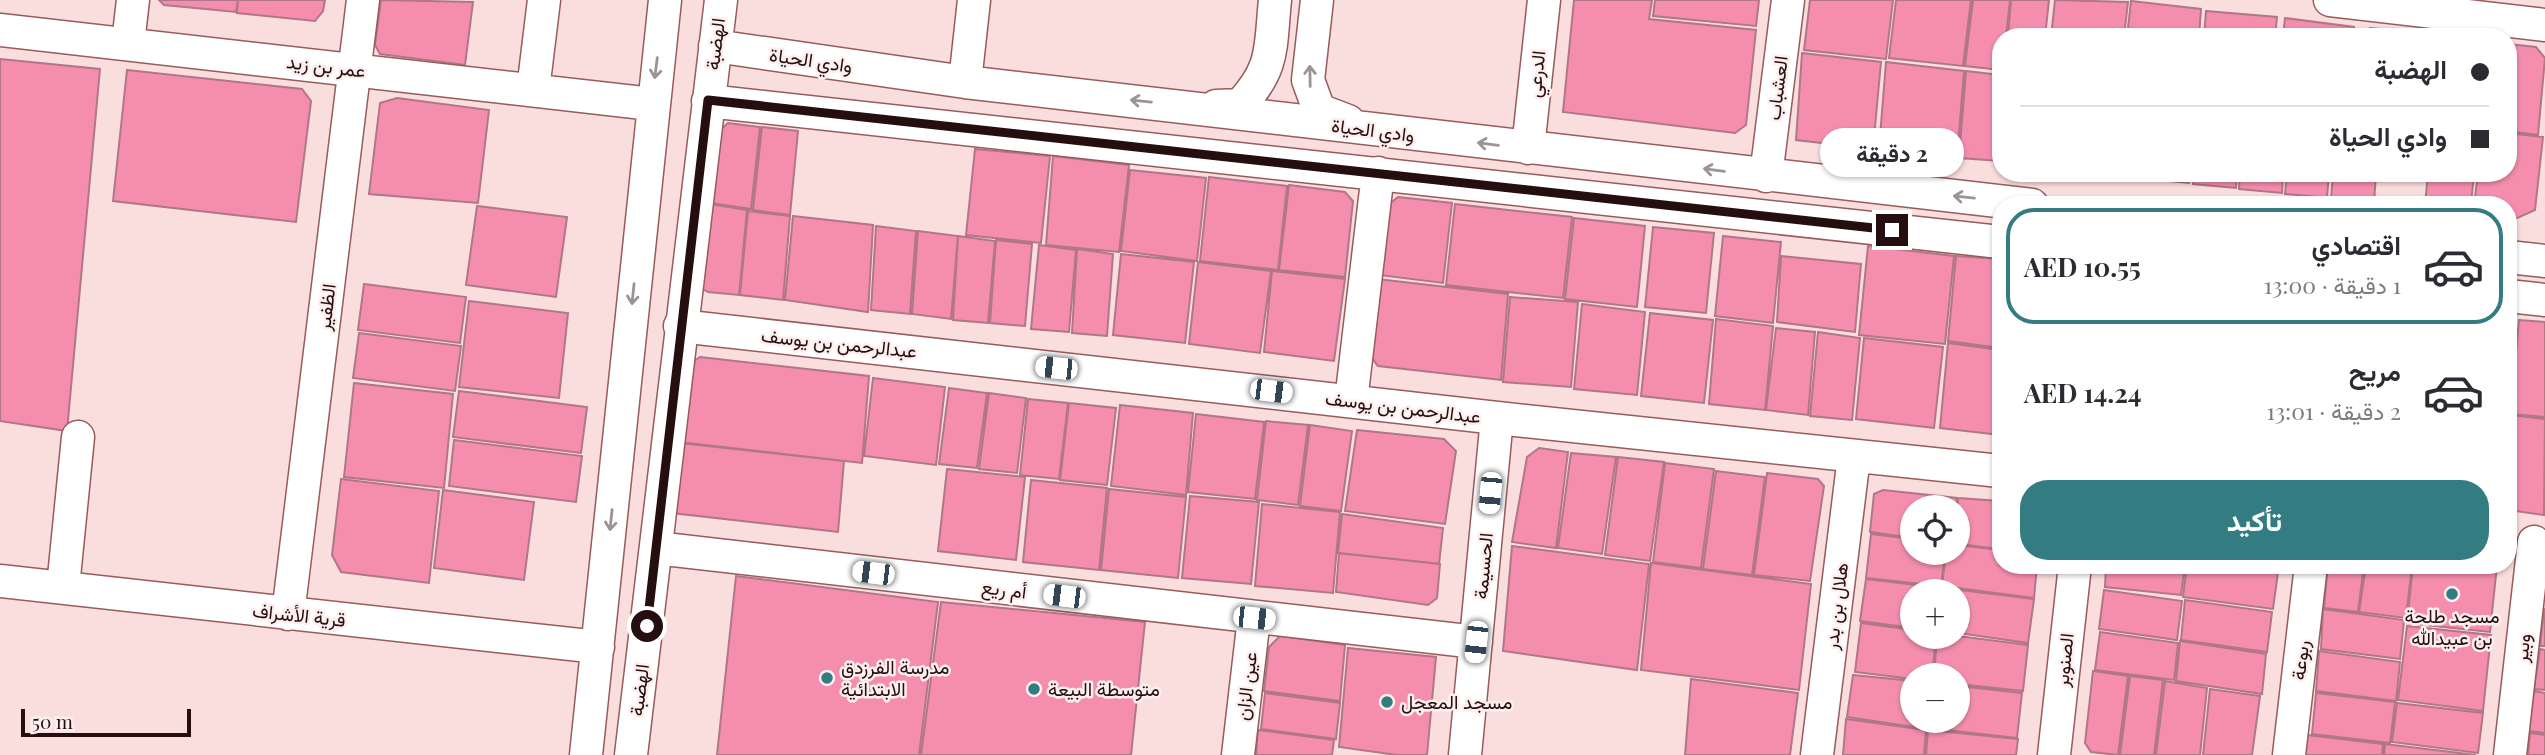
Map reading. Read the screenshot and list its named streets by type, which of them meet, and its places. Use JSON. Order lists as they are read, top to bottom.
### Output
{
  "streets": {
    "street": [
      "الهضبة",
      "وادي الحياة",
      "عمر بن زيد",
      "الدرعي",
      "العشباب",
      "الظفير",
      "عبدالرحمن بن يوسف",
      "الحسيمة",
      "أم ريع",
      "هلال بن بدر",
      "قرية الأشراف",
      "وبير",
      "الصنوبر",
      "ربوعة",
      "عين الزان"
    ]
  },
  "crossings": [
    ["الهضبة", "وادي الحياة"],
    ["الهضبة", "عبدالرحمن بن يوسف"],
    ["الهضبة", "أم ريع"],
    ["وادي الحياة", "الدرعي"],
    ["وادي الحياة", "العشباب"],
    ["عمر بن زيد", "الظفير"],
    ["الظفير", "قرية الأشراف"],
    ["عبدالرحمن بن يوسف", "الحسيمة"],
    ["عبدالرحمن بن يوسف", "هلال بن بدر"],
    ["الحسيمة", "أم ريع"],
    ["أم ريع", "عين الزان"]
  ],
  "places": [
    "مسجد طلحة بن عبيدالله",
    "مدرسة الفرزدق الابتدائية",
    "متوسطة البيعة",
    "مسجد المعجل"
  ],
  "scale_bar": "50 m",
  "page": {
    "banner": ["الهضبة", "وادي الحياة"],
    "bubble": "2 دقيقة",
    "list": [
      {
        "name": "اقتصادي",
        "note": "1 دقيقة · 13:00",
        "value": "AED 10.55"
      },
      {
        "name": "مريح",
        "note": "2 دقيقة · 13:01",
        "value": "AED 14.24"
      }
    ],
    "buttons": "تأكيد",
    "map_buttons": ["+", "−"],
    "scale": "50 m"
  }
}
